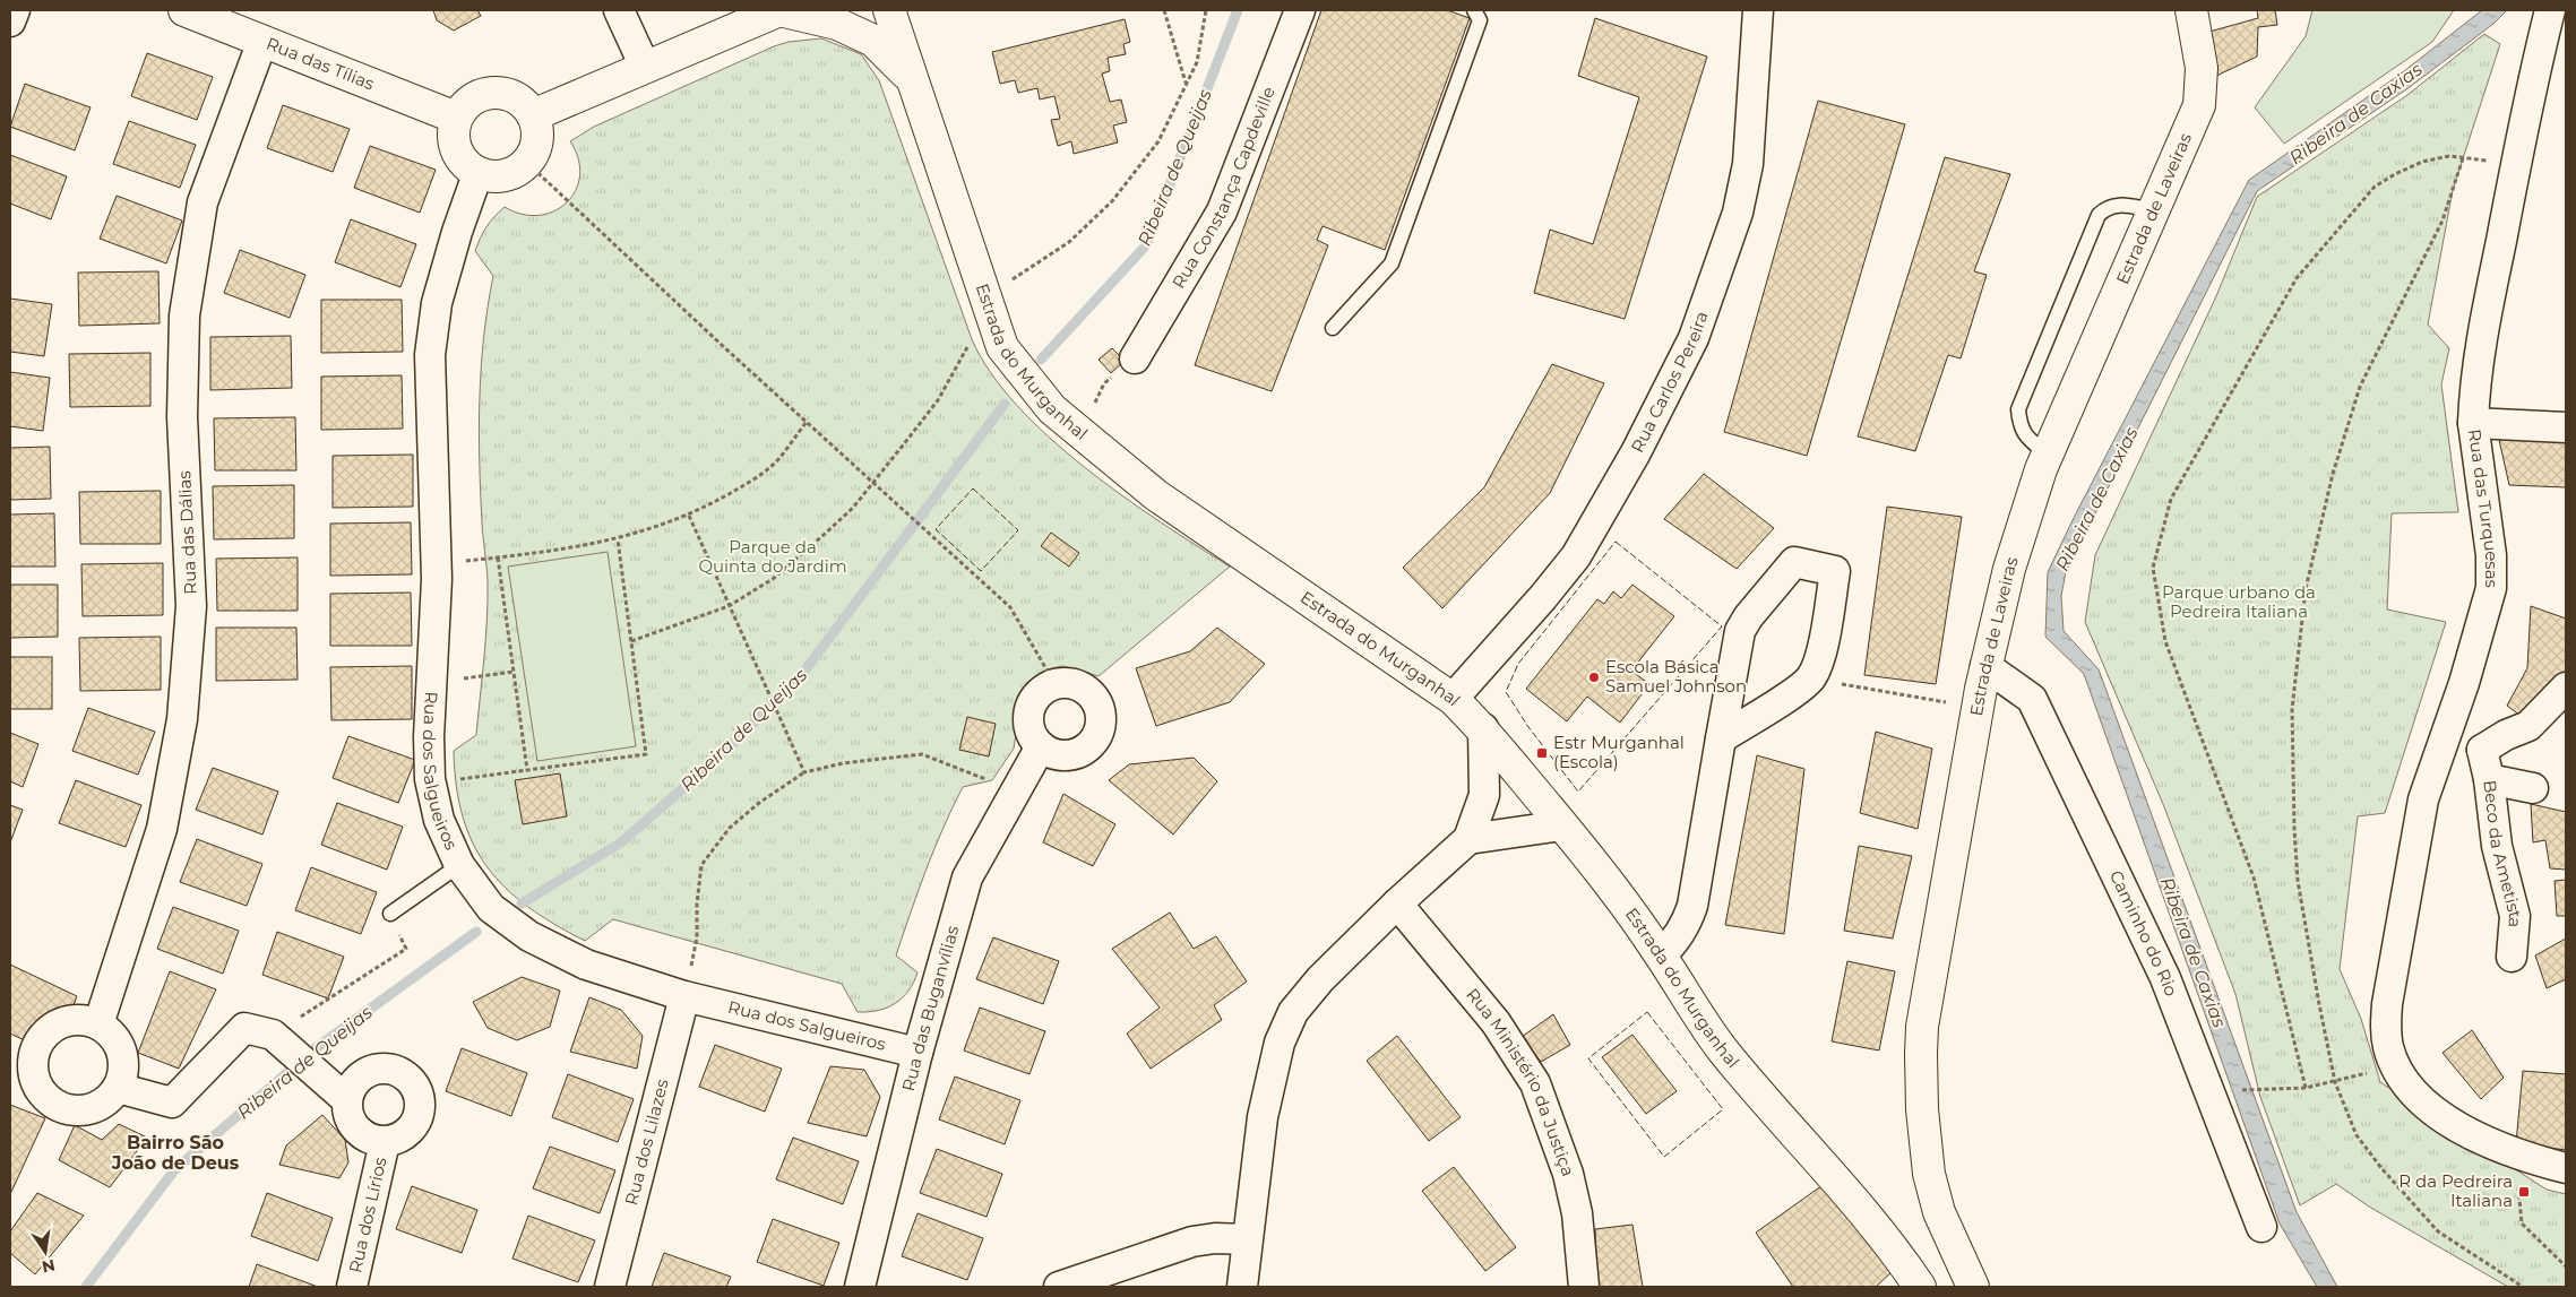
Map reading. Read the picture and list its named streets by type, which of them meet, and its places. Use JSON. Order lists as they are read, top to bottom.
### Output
{
  "streets": {
    "street": [
      "Rua das Tílias",
      "Rua Constança Capdeville",
      "Estrada de Laveiras",
      "Estrada do Murganhal",
      "Rua Carlos Pereira",
      "Rua das Turquesas",
      "Rua das Dálias",
      "Rua dos Salgueiros",
      "Beco da Ametista",
      "Caminho do Rio",
      "Rua das Buganvílias",
      "Rua Ministério da Justiça",
      "Rua dos Lilazes",
      "Rua dos Lírios"
    ]
  },
  "crossings": [
    ["Rua das Tílias", "Rua das Dálias"],
    ["Rua das Tílias", "Rua dos Salgueiros"],
    ["Estrada de Laveiras", "Caminho do Rio"],
    ["Estrada do Murganhal", "Rua Carlos Pereira"],
    ["Rua dos Salgueiros", "Rua das Buganvílias"],
    ["Rua dos Salgueiros", "Rua dos Lilazes"]
  ],
  "districts": ["Bairro São João de Deus"],
  "water": ["Ribeira de Caxias", "Ribeira de Queijas"],
  "parks": ["Parque da Quinta do Jardim", "Parque urbano da Pedreira Italiana"],
  "places": {
    "other": ["Escola Básica Samuel Johnson"],
    "transit": ["Estr Murganhal (Escola)", "R da Pedreira Italiana"]
  },
  "north": "bottom"
}
